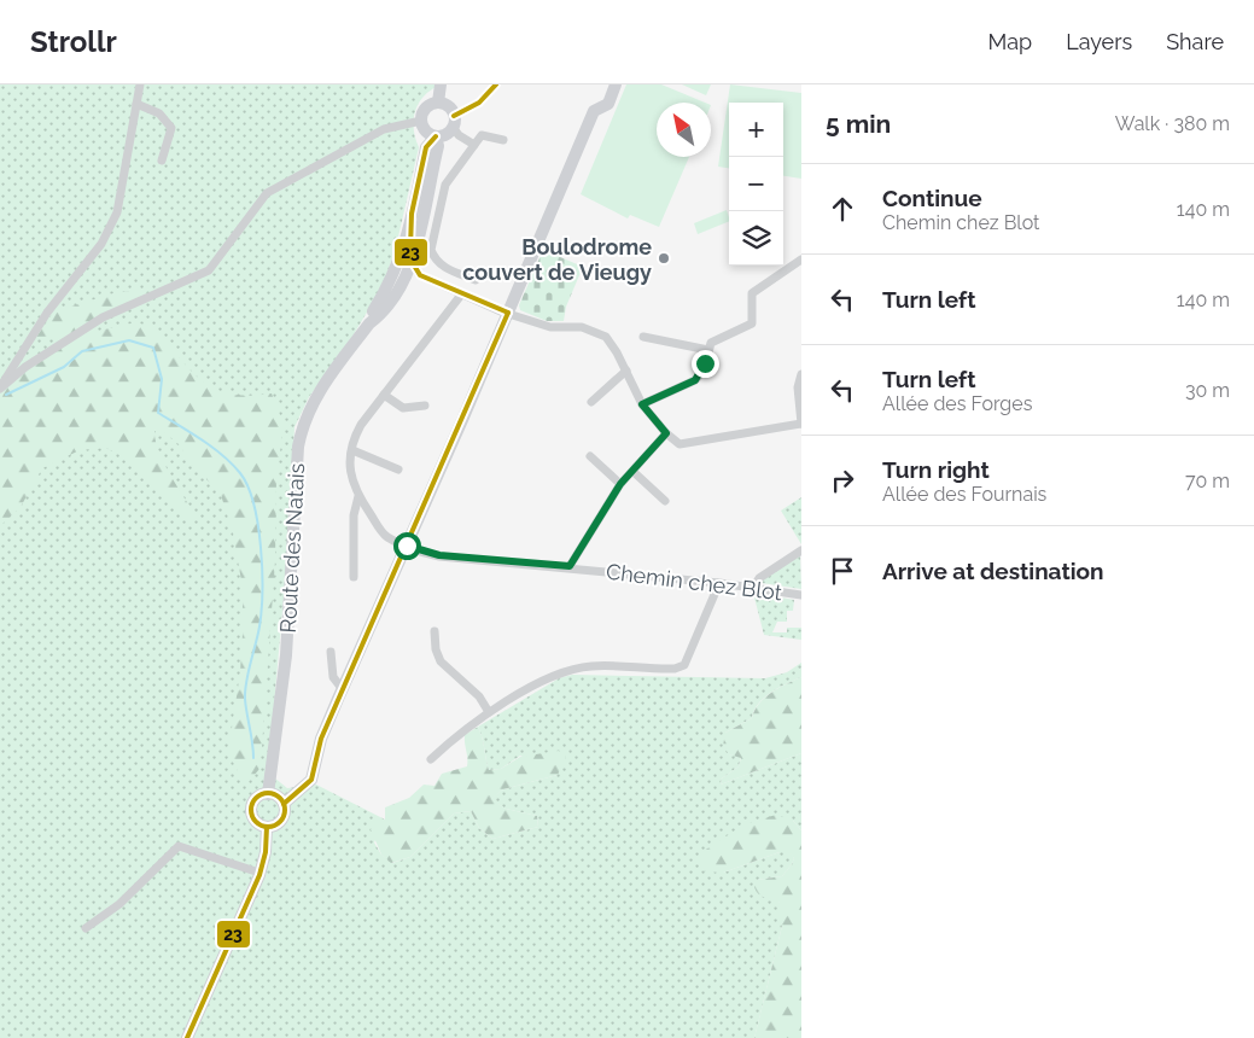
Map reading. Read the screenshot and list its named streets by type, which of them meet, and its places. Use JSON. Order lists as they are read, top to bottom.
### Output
{
  "streets": {
    "street": ["Route des Natais", "Chemin chez Blot"]
  },
  "places": ["Boulodrome couvert de Vieugy"],
  "lines": ["transit line 23"],
  "north": "top left",
  "page": {
    "header": "Strollr",
    "nav": ["Map", "Layers", "Share"],
    "heading": ["5 min", "Walk · 380 m"],
    "map_buttons": ["+", "−"],
    "list": [
      ["Continue", "Chemin chez Blot", "140 m"],
      ["Turn left", "140 m"],
      ["Turn left", "Allée des Forges", "30 m"],
      ["Turn right", "Allée des Fournais", "70 m"],
      "Arrive at destination"
    ]
  }
}
